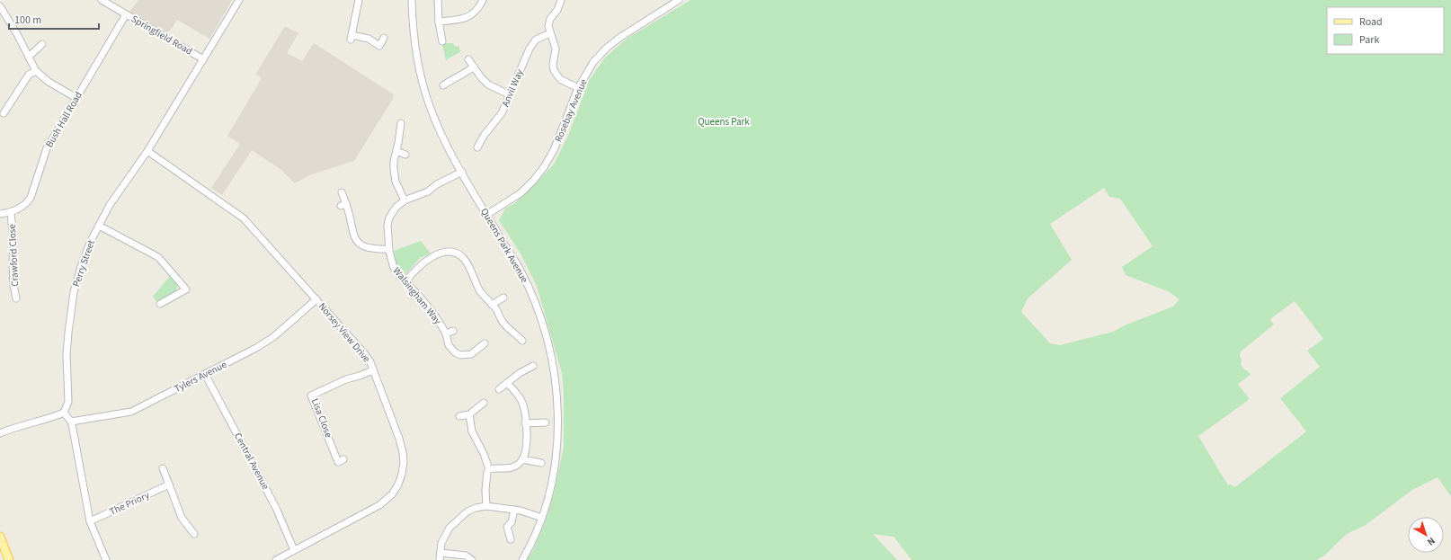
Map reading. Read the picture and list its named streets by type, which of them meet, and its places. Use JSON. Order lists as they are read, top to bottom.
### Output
{
  "streets": {
    "street": [
      "Springfield Road",
      "Anvil Way",
      "Rosebay Avenue",
      "Bush Hall Road",
      "Queens Park Avenue",
      "Crawford Close",
      "Perry Street",
      "Walsingham Way",
      "Norsey View Drive",
      "Tylers Avenue",
      "Lisa Close",
      "Central Avenue",
      "The Priory"
    ]
  },
  "crossings": [
    ["Springfield Road", "Bush Hall Road"],
    ["Springfield Road", "Perry Street"],
    ["Rosebay Avenue", "Queens Park Avenue"],
    ["Bush Hall Road", "Crawford Close"],
    ["Queens Park Avenue", "Walsingham Way"],
    ["Perry Street", "Norsey View Drive"],
    ["Norsey View Drive", "Tylers Avenue"],
    ["Norsey View Drive", "Lisa Close"],
    ["Norsey View Drive", "Central Avenue"],
    ["Tylers Avenue", "Central Avenue"]
  ],
  "parks": ["Queens Park"],
  "legend": ["Road", "Park"],
  "scale_bar": "100 m",
  "north": "bottom right"
}
